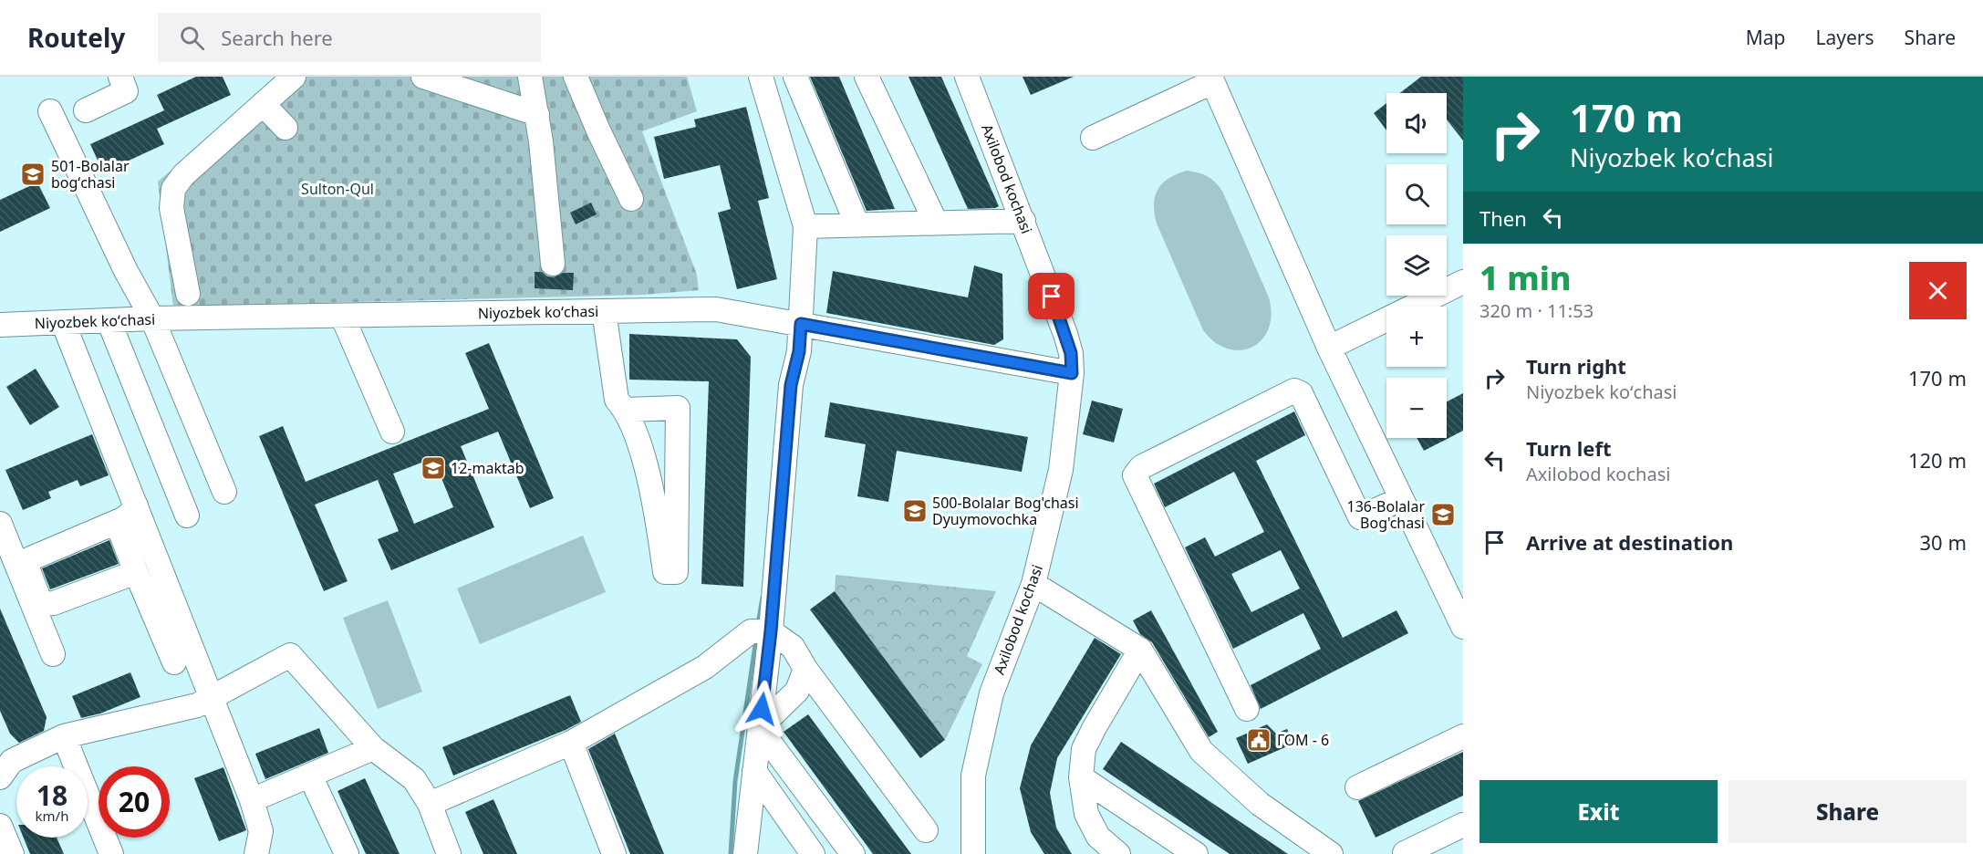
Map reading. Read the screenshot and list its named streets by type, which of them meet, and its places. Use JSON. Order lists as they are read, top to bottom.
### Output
{
  "streets": {
    "street": ["Axilobod kochasi", "Niyozbek koʻchasi"]
  },
  "crossings": [
    ["Axilobod kochasi", "Niyozbek koʻchasi"]
  ],
  "parks": ["Sulton-Qul"],
  "places": {
    "school or university": [
      "501-Bolalar bogʻchasi",
      "12-maktab",
      "500-Bolalar Bog'chasi Dyuymovochka",
      "136-Bolalar Bog'chasi"
    ],
    "public building": ["ГОМ - 6"]
  },
  "page": {
    "header": "Routely",
    "search": "Search here",
    "nav": ["Map", "Layers", "Share"],
    "turn": ["170 m", "Niyozbek koʻchasi"],
    "map_buttons": ["+", "−"],
    "then": "Then",
    "heading": ["1 min", "320 m · 11:53"],
    "list": [
      {
        "name": "Turn right",
        "note": "Niyozbek koʻchasi",
        "value": "170 m"
      },
      {
        "name": "Turn left",
        "note": "Axilobod kochasi",
        "value": "120 m"
      },
      {
        "name": "Arrive at destination",
        "value": "30 m"
      }
    ],
    "speed": "18 km/h",
    "limit": "20",
    "buttons": ["Exit", "Share"]
  }
}
